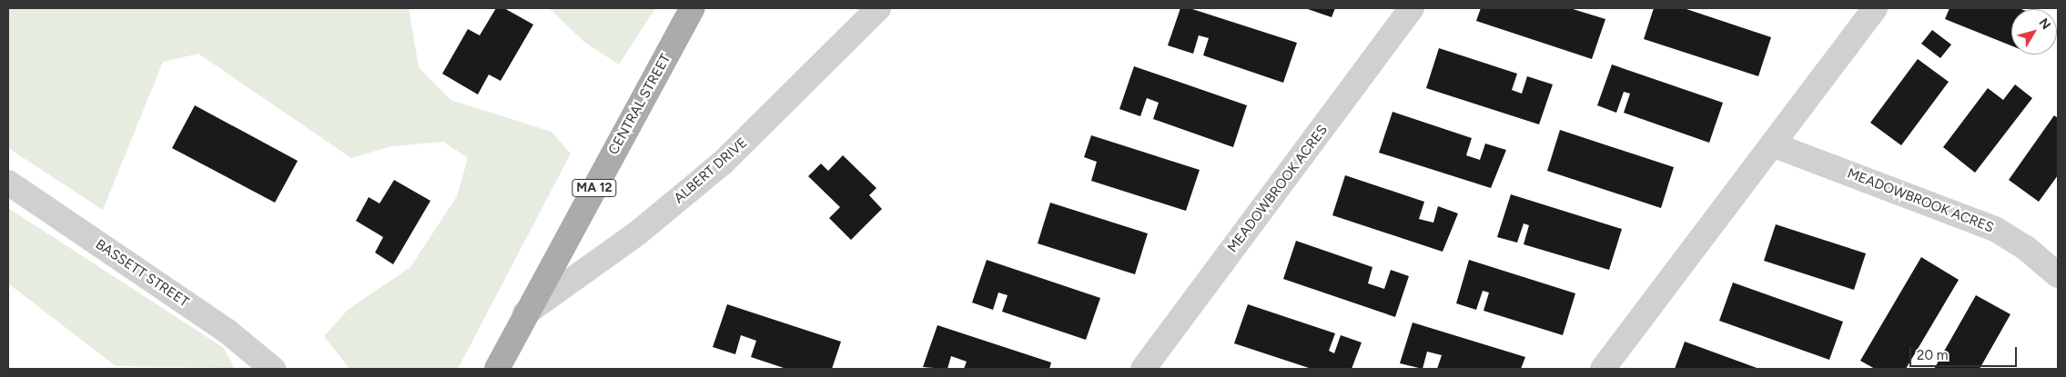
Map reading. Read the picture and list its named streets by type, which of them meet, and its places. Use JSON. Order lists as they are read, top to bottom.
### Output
{
  "streets": {
    "main road": ["CENTRAL STREET", "MA 12"],
    "street": ["ALBERT DRIVE", "MEADOWBROOK ACRES", "BASSETT STREET"]
  },
  "crossings": [
    ["CENTRAL STREET", "ALBERT DRIVE"]
  ],
  "scale_bar": "20 m",
  "north": "top right"
}
